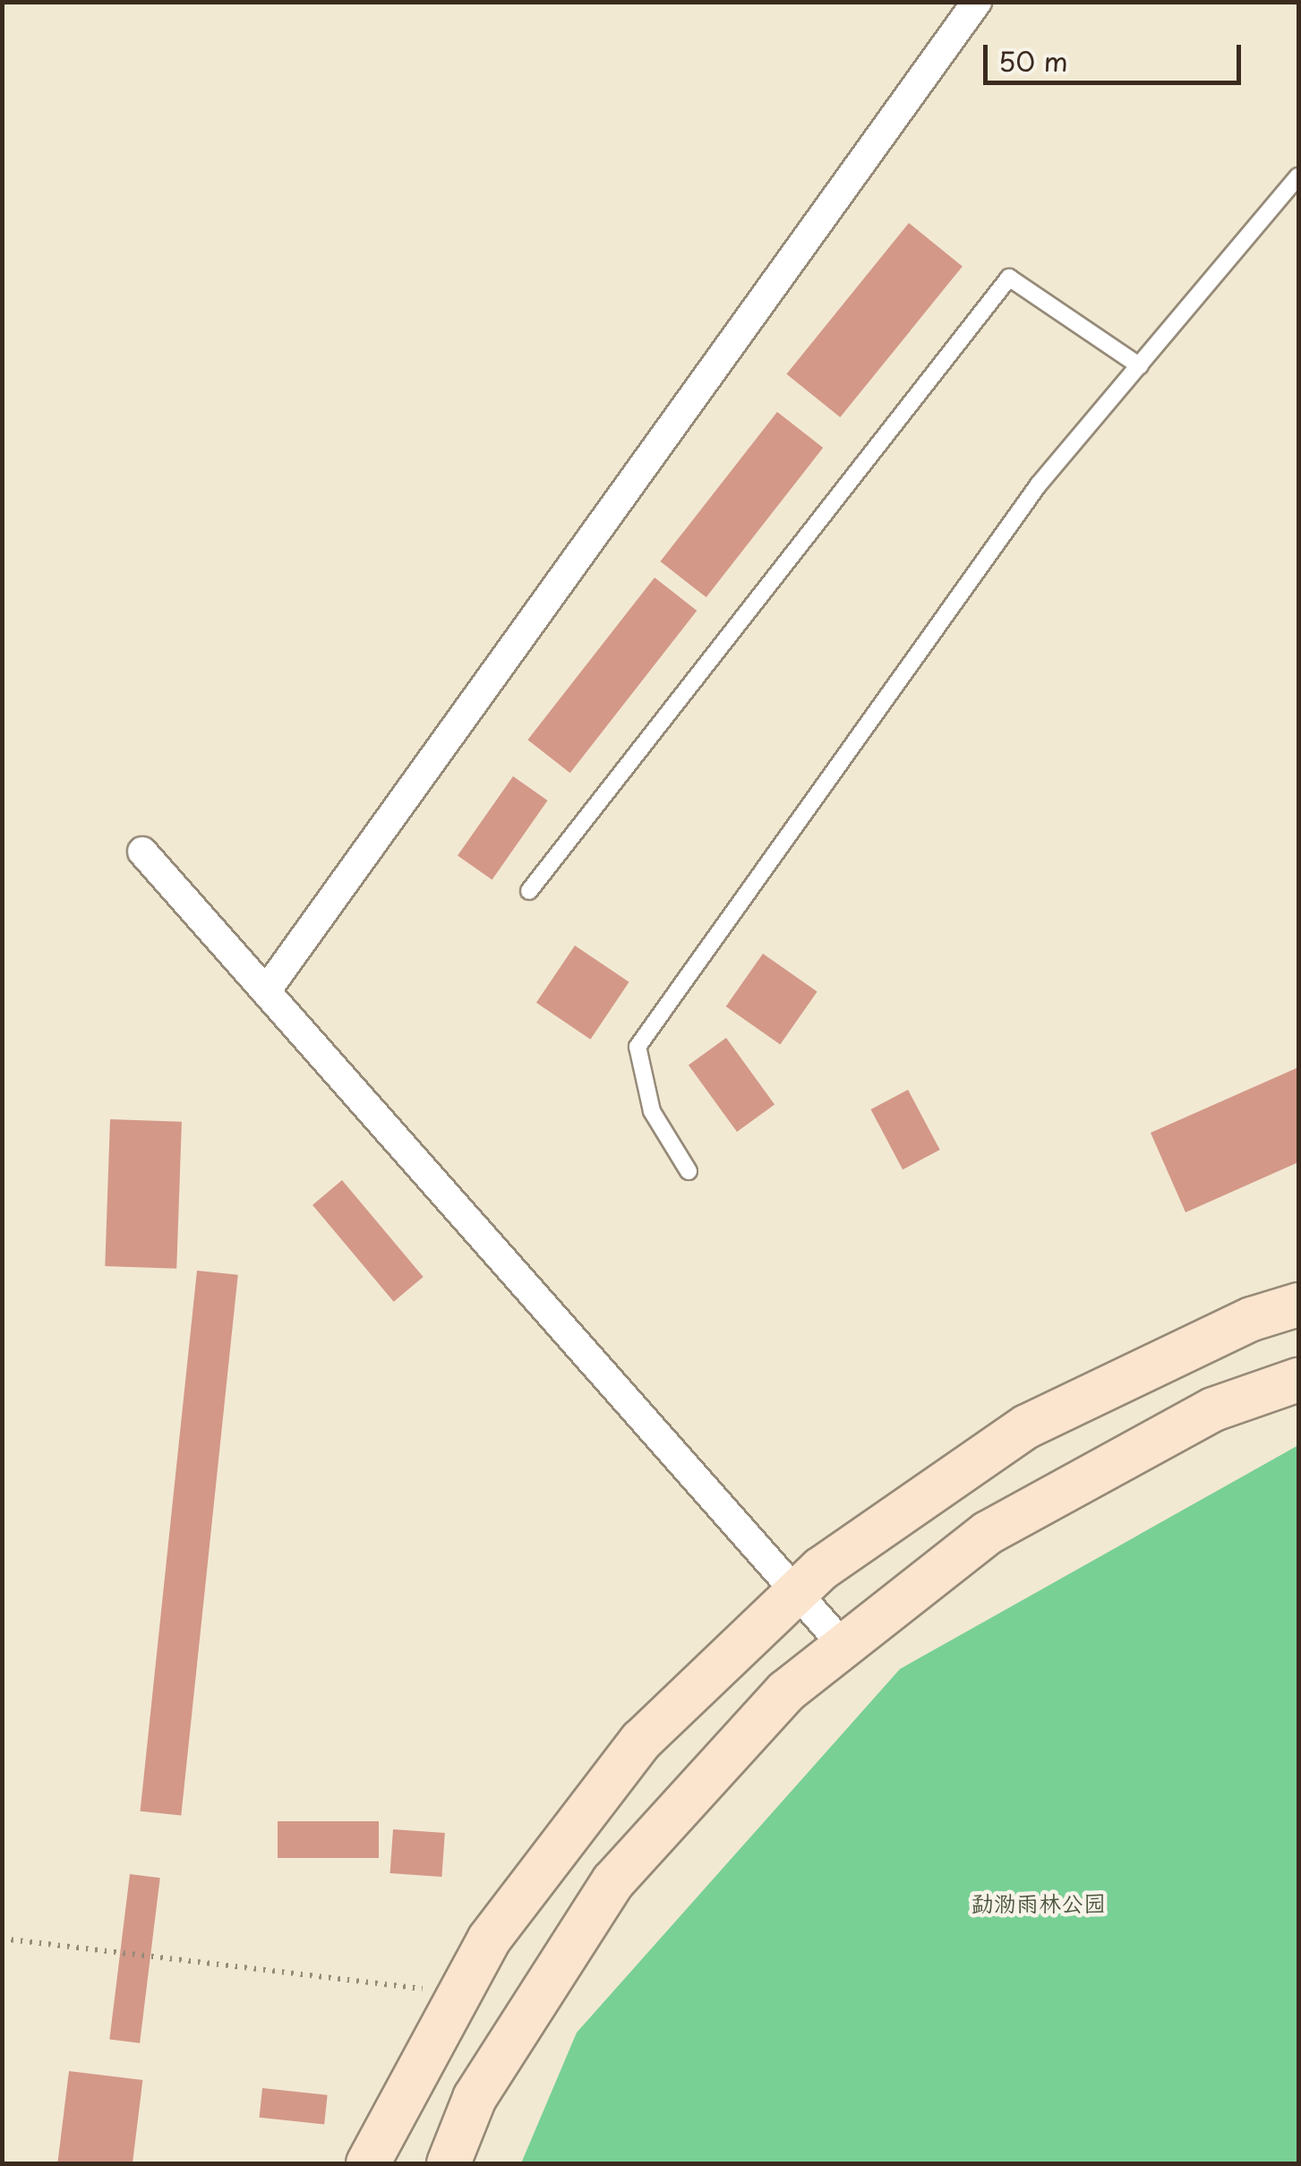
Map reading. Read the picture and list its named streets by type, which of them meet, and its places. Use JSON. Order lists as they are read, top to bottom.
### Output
{
  "parks": ["勐泐雨林公园"],
  "scale_bar": "50 m"
}
